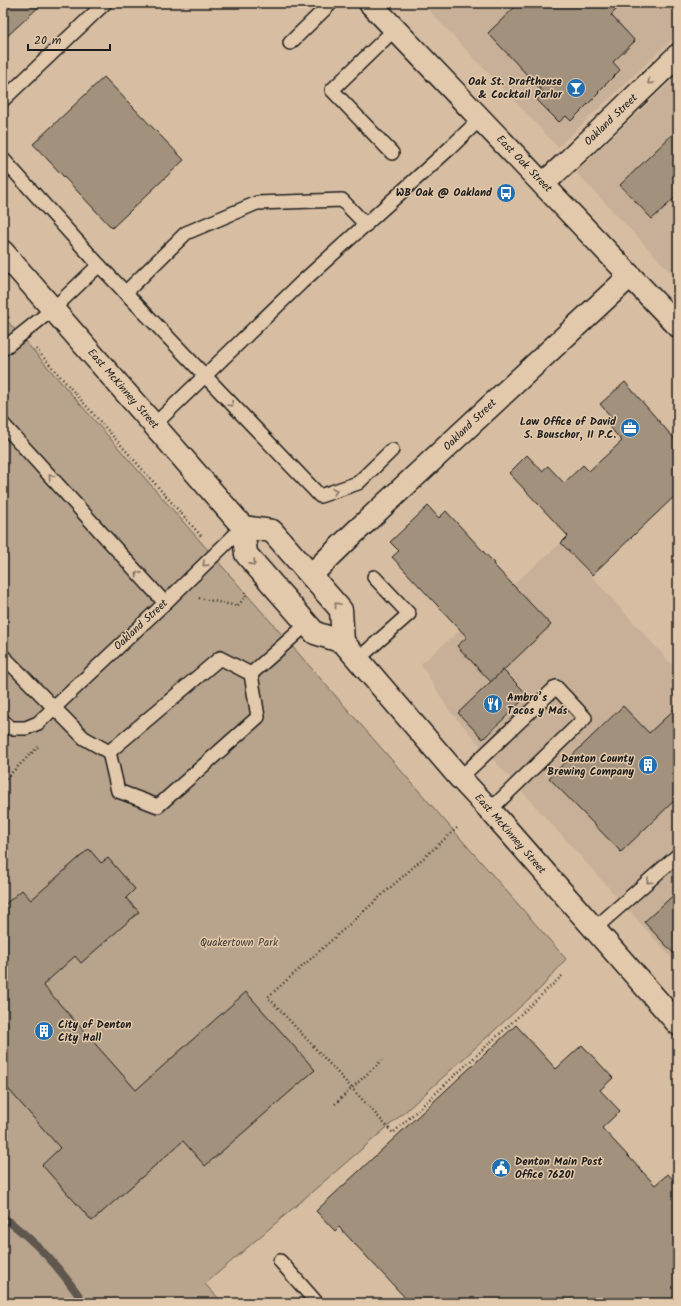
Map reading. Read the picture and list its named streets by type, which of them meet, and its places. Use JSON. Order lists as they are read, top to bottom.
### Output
{
  "streets": {
    "main road": ["Oakland Street", "East Oak Street", "East McKinney Street"]
  },
  "crossings": [
    ["Oakland Street", "East Oak Street"],
    ["Oakland Street", "East McKinney Street"]
  ],
  "parks": ["Quakertown Park"],
  "places": {
    "bar": ["Oak St. Drafthouse & Cocktail Parlor"],
    "bus stop": ["WB Oak @ Oakland"],
    "office": ["Law Office of David S. Bouschor, II P.C."],
    "restaurant": ["Ambro’s Tacos y Más"],
    "building": ["Denton County Brewing Company", "City of Denton City Hall"],
    "public building": ["Denton Main Post Office 76201"]
  },
  "scale_bar": "20 m"
}
